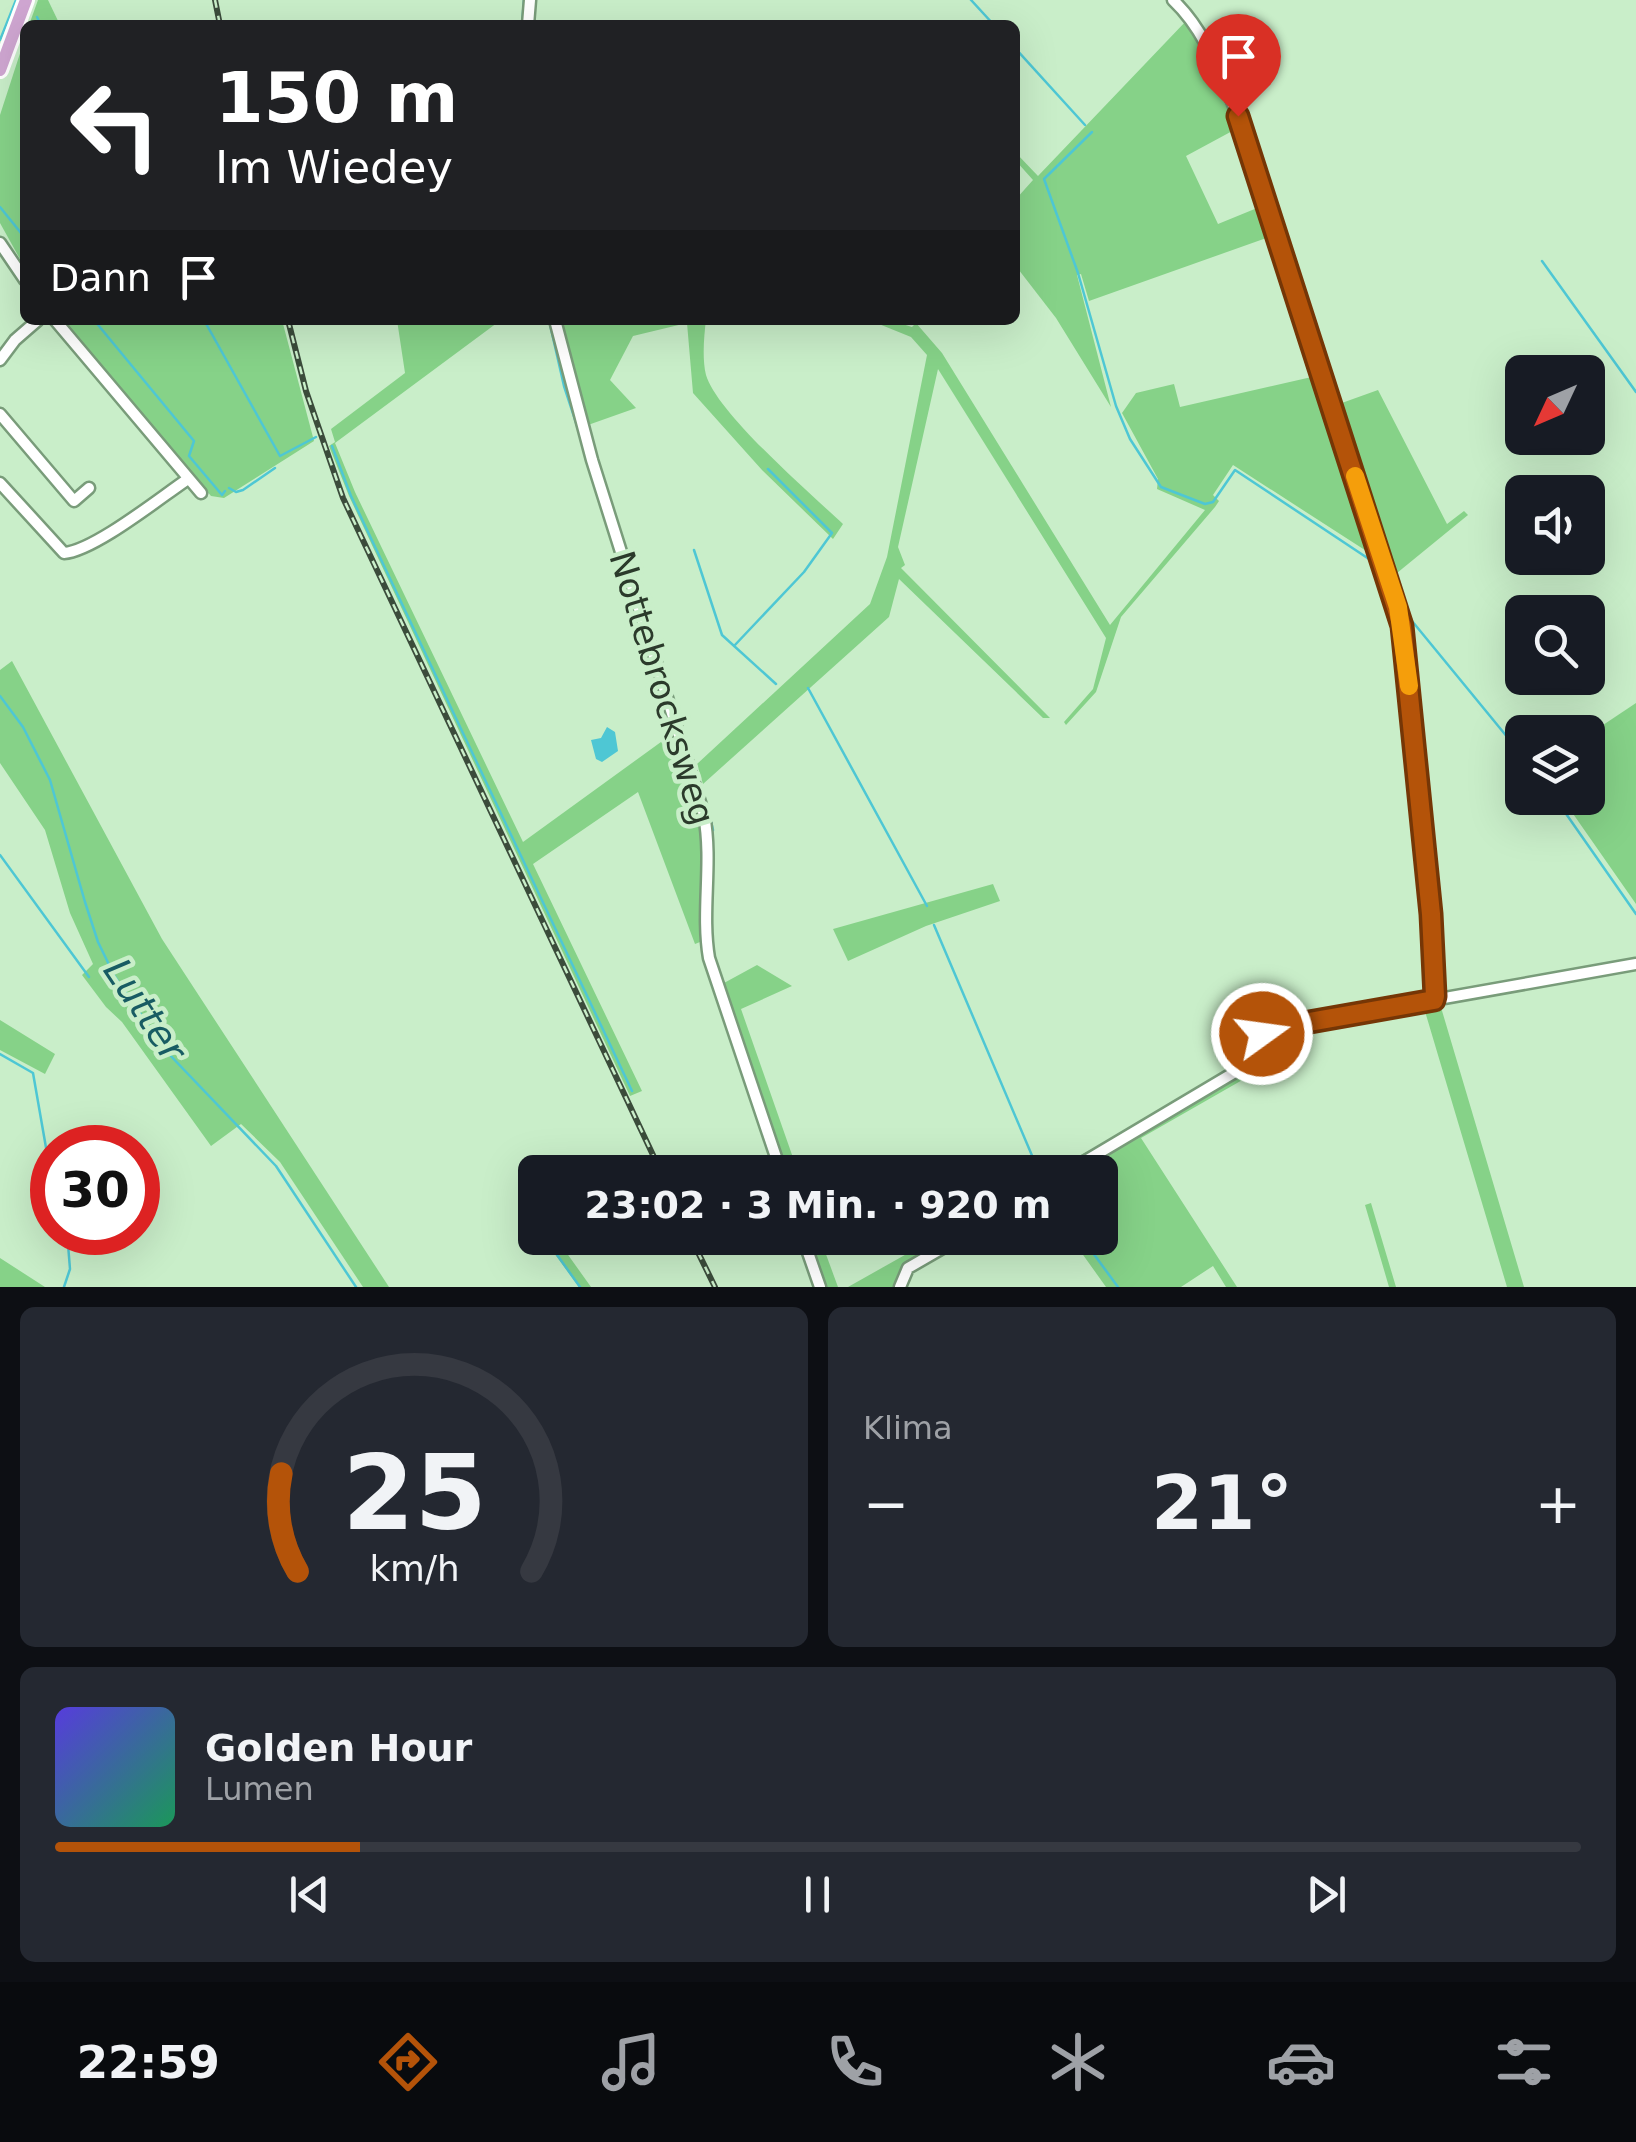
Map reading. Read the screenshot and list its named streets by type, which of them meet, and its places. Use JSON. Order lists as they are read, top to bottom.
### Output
{
  "streets": {
    "street": ["Nottebrocksweg"]
  },
  "water": ["Lutter"],
  "north": "bottom left",
  "page": {
    "turn": ["150 m", "Im Wiedey"],
    "then": "Dann",
    "limit": "30",
    "trip": "23:02 · 3 Min. · 920 m",
    "tile": "Klima",
    "heat": ["−", "21°", "+"],
    "song": ["Golden Hour", "Lumen"],
    "tabs": "22:59",
    "gauge": ["25", "km/h"]
  }
}
